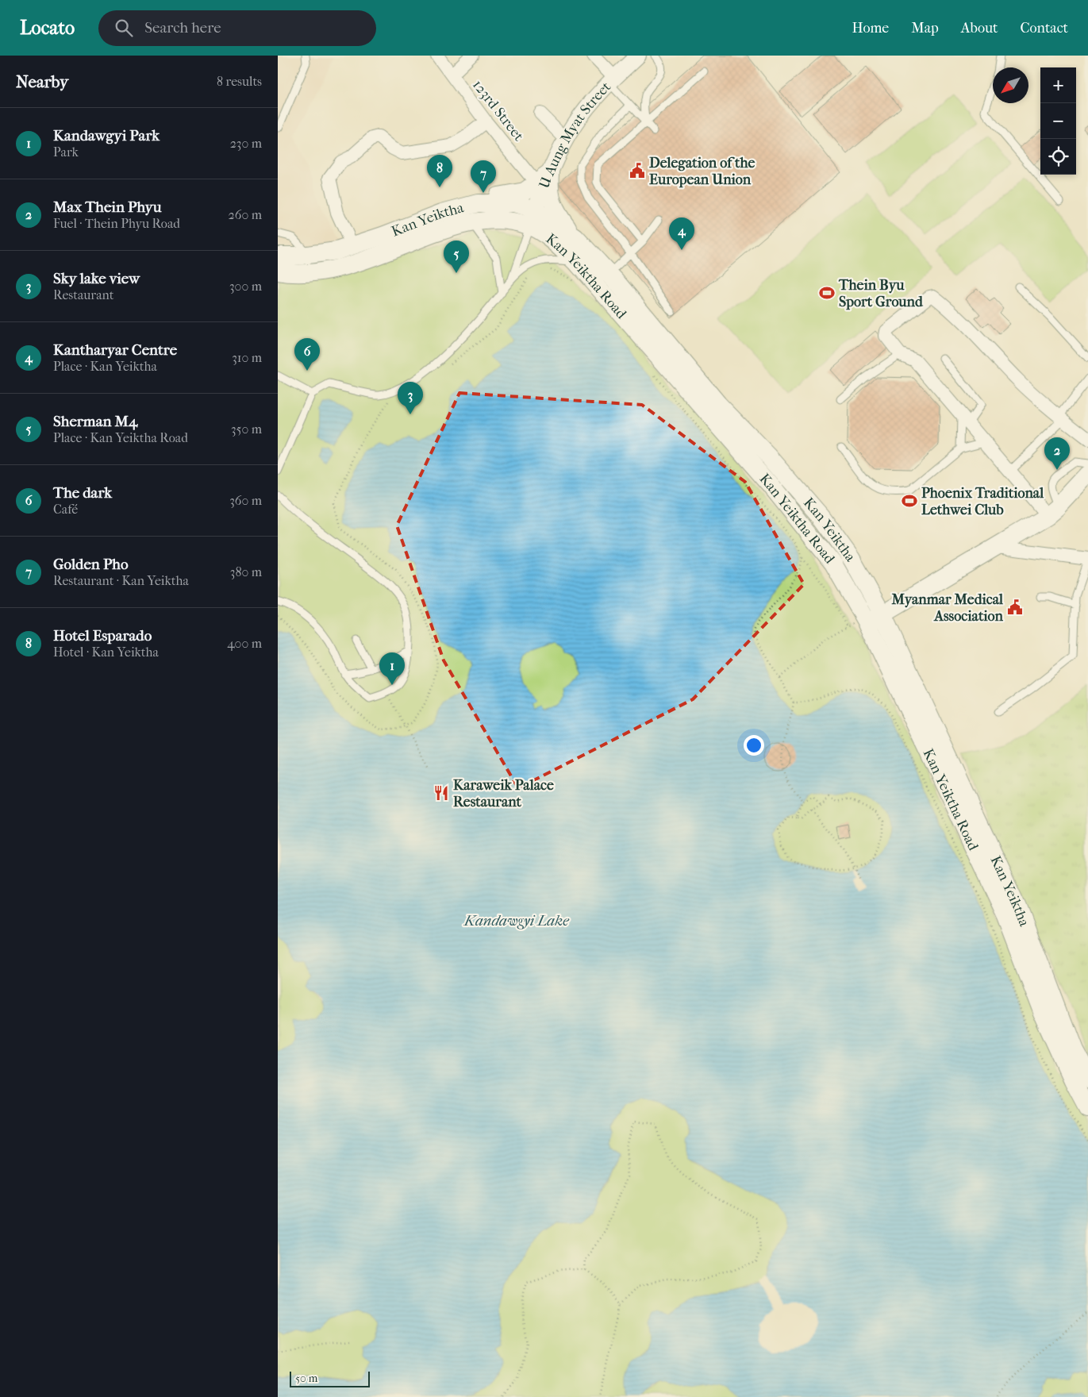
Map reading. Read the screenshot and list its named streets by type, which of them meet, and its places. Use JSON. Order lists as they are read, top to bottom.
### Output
{
  "streets": {
    "main road": ["Kan Yeiktha", "Kan Yeiktha Road"],
    "street": ["123rd Street", "U Aung Myat Street"]
  },
  "crossings": [
    ["123rd Street", "U Aung Myat Street"],
    ["U Aung Myat Street", "Kan Yeiktha"],
    ["U Aung Myat Street", "Kan Yeiktha Road"],
    ["Kan Yeiktha", "Kan Yeiktha Road"]
  ],
  "water": ["Kandawgyi Lake"],
  "places": {
    "public building": ["Delegation of the European Union", "Myanmar Medical Association"],
    "sports": ["Thein Byu Sport Ground", "Phoenix Traditional Lethwei Club"],
    "restaurant": ["Karaweik Palace Restaurant"]
  },
  "scale_bar": "50 m",
  "north": "bottom left",
  "page": {
    "header": "Locato",
    "search": "Search here",
    "nav": [
      "Home",
      "Map",
      "About",
      "Contact"
    ],
    "heading": ["Nearby", "8 results"],
    "map_buttons": ["+", "−"],
    "list": [
      {
        "mark": "1",
        "name": "Kandawgyi Park",
        "note": "Park",
        "value": "230 m"
      },
      {
        "mark": "2",
        "name": "Max Thein Phyu",
        "note": "Fuel · Thein Phyu Road",
        "value": "260 m"
      },
      {
        "mark": "3",
        "name": "Sky lake view",
        "note": "Restaurant",
        "value": "300 m"
      },
      {
        "mark": "4",
        "name": "Kantharyar Centre",
        "note": "Place · Kan Yeiktha",
        "value": "310 m"
      },
      {
        "mark": "5",
        "name": "Sherman M4",
        "note": "Place · Kan Yeiktha Road",
        "value": "350 m"
      },
      {
        "mark": "6",
        "name": "The dark",
        "note": "Café",
        "value": "360 m"
      },
      {
        "mark": "7",
        "name": "Golden Pho",
        "note": "Restaurant · Kan Yeiktha",
        "value": "380 m"
      },
      {
        "mark": "8",
        "name": "Hotel Esparado",
        "note": "Hotel · Kan Yeiktha",
        "value": "400 m"
      }
    ],
    "pins": [
      "8",
      "7",
      "4",
      "5",
      "6",
      "3",
      "2",
      "1"
    ],
    "scale": "50 m"
  }
}
